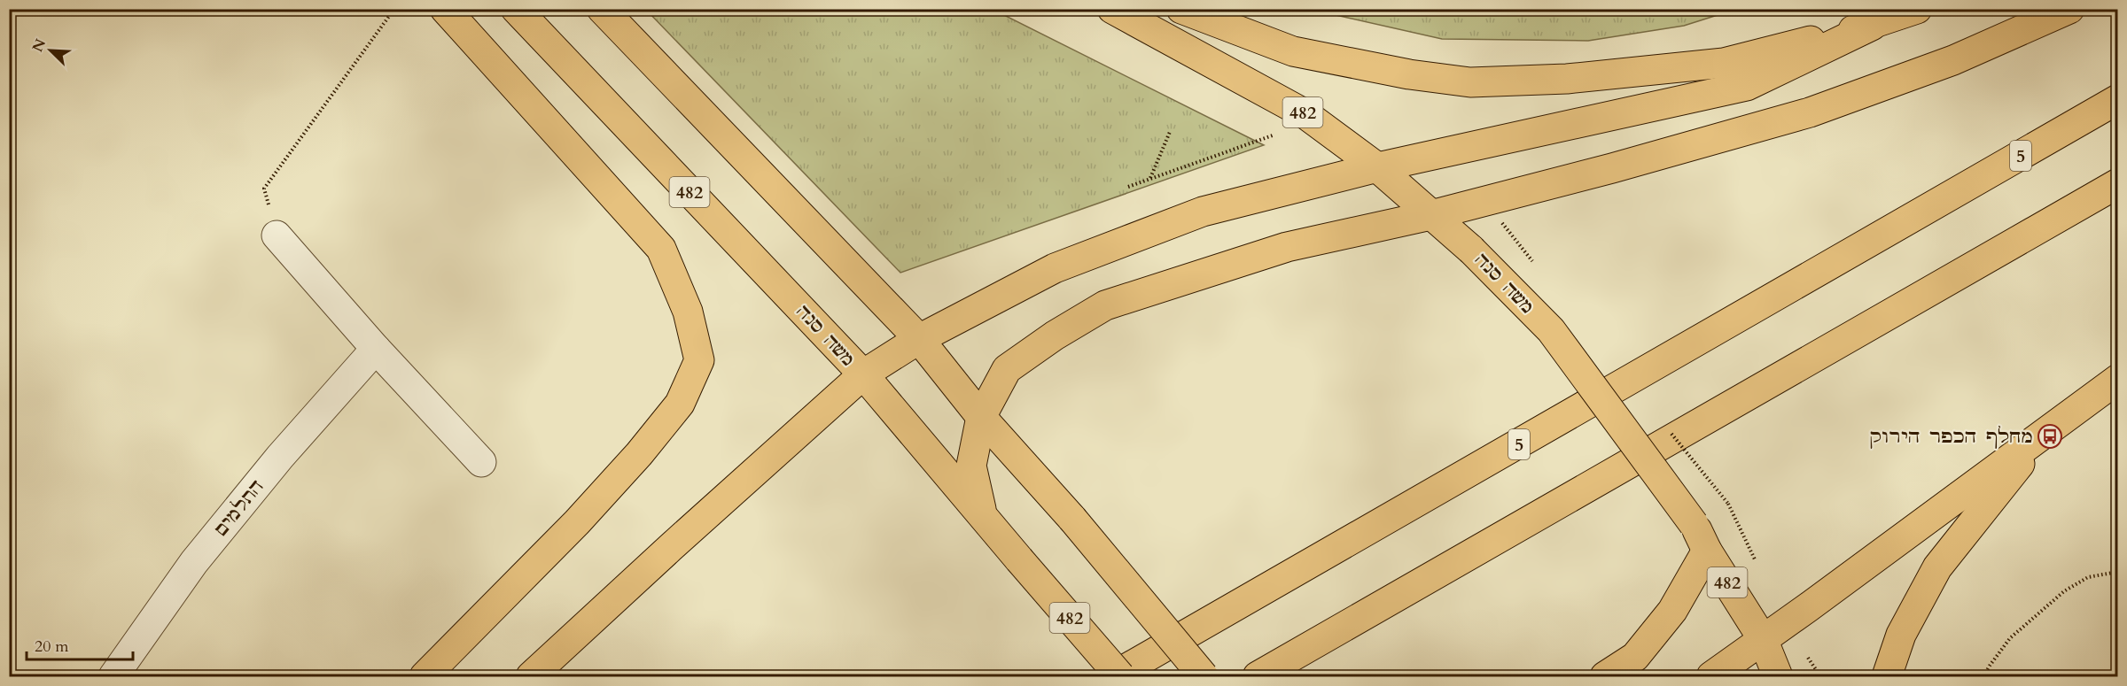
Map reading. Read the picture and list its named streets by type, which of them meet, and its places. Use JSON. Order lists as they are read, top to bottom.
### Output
{
  "streets": {
    "main road": ["482", "5", "משה סנה"],
    "street": ["התלמים"]
  },
  "places": {
    "bus stop": ["מחלף הכפר הירוק"]
  },
  "scale_bar": "20 m",
  "north": "top left"
}
